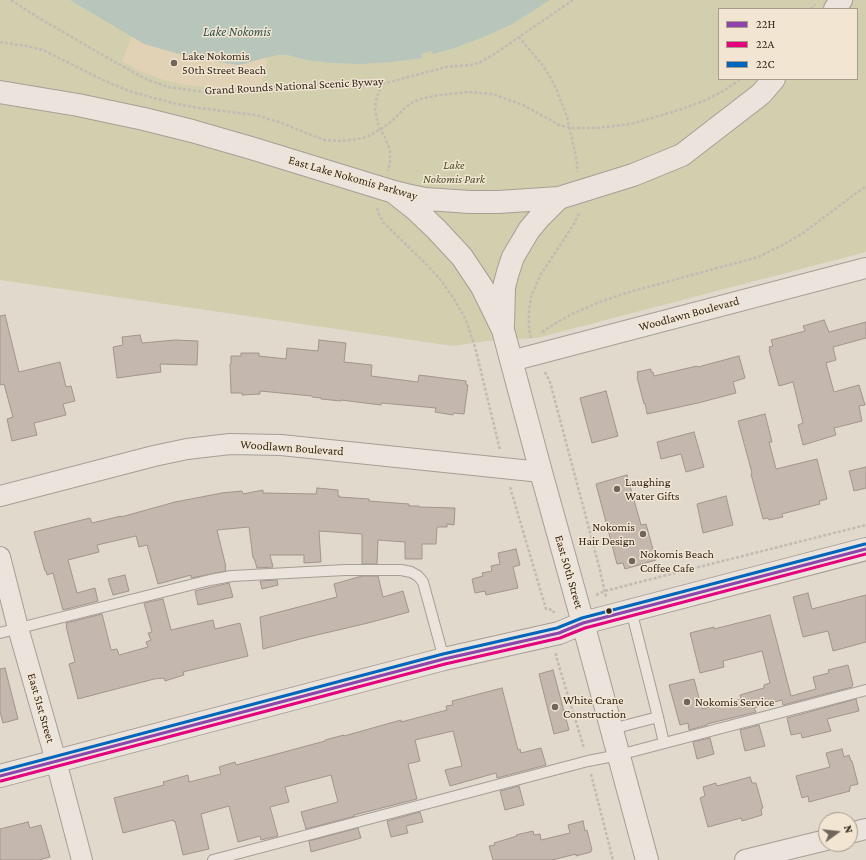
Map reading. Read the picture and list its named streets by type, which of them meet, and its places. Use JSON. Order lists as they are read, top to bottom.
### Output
{
  "streets": {
    "street": [
      "East Lake Nokomis Parkway",
      "Woodlawn Boulevard",
      "East 50th Street",
      "East 51st Street"
    ],
    "path": ["Grand Rounds National Scenic Byway"]
  },
  "crossings": [
    ["East Lake Nokomis Parkway", "East 50th Street"],
    ["Woodlawn Boulevard", "East 50th Street"]
  ],
  "water": ["Lake Nokomis"],
  "parks": ["Lake Nokomis Park"],
  "places": [
    "Lake Nokomis 50th Street Beach",
    "Laughing Water Gifts",
    "Nokomis Hair Design",
    "Nokomis Beach Coffee Cafe",
    "Nokomis Service",
    "White Crane Construction"
  ],
  "lines": ["transit line 22C", "transit line 22H", "transit line 22A"],
  "legend": ["22H", "22A", "22C"],
  "north": "right"
}
